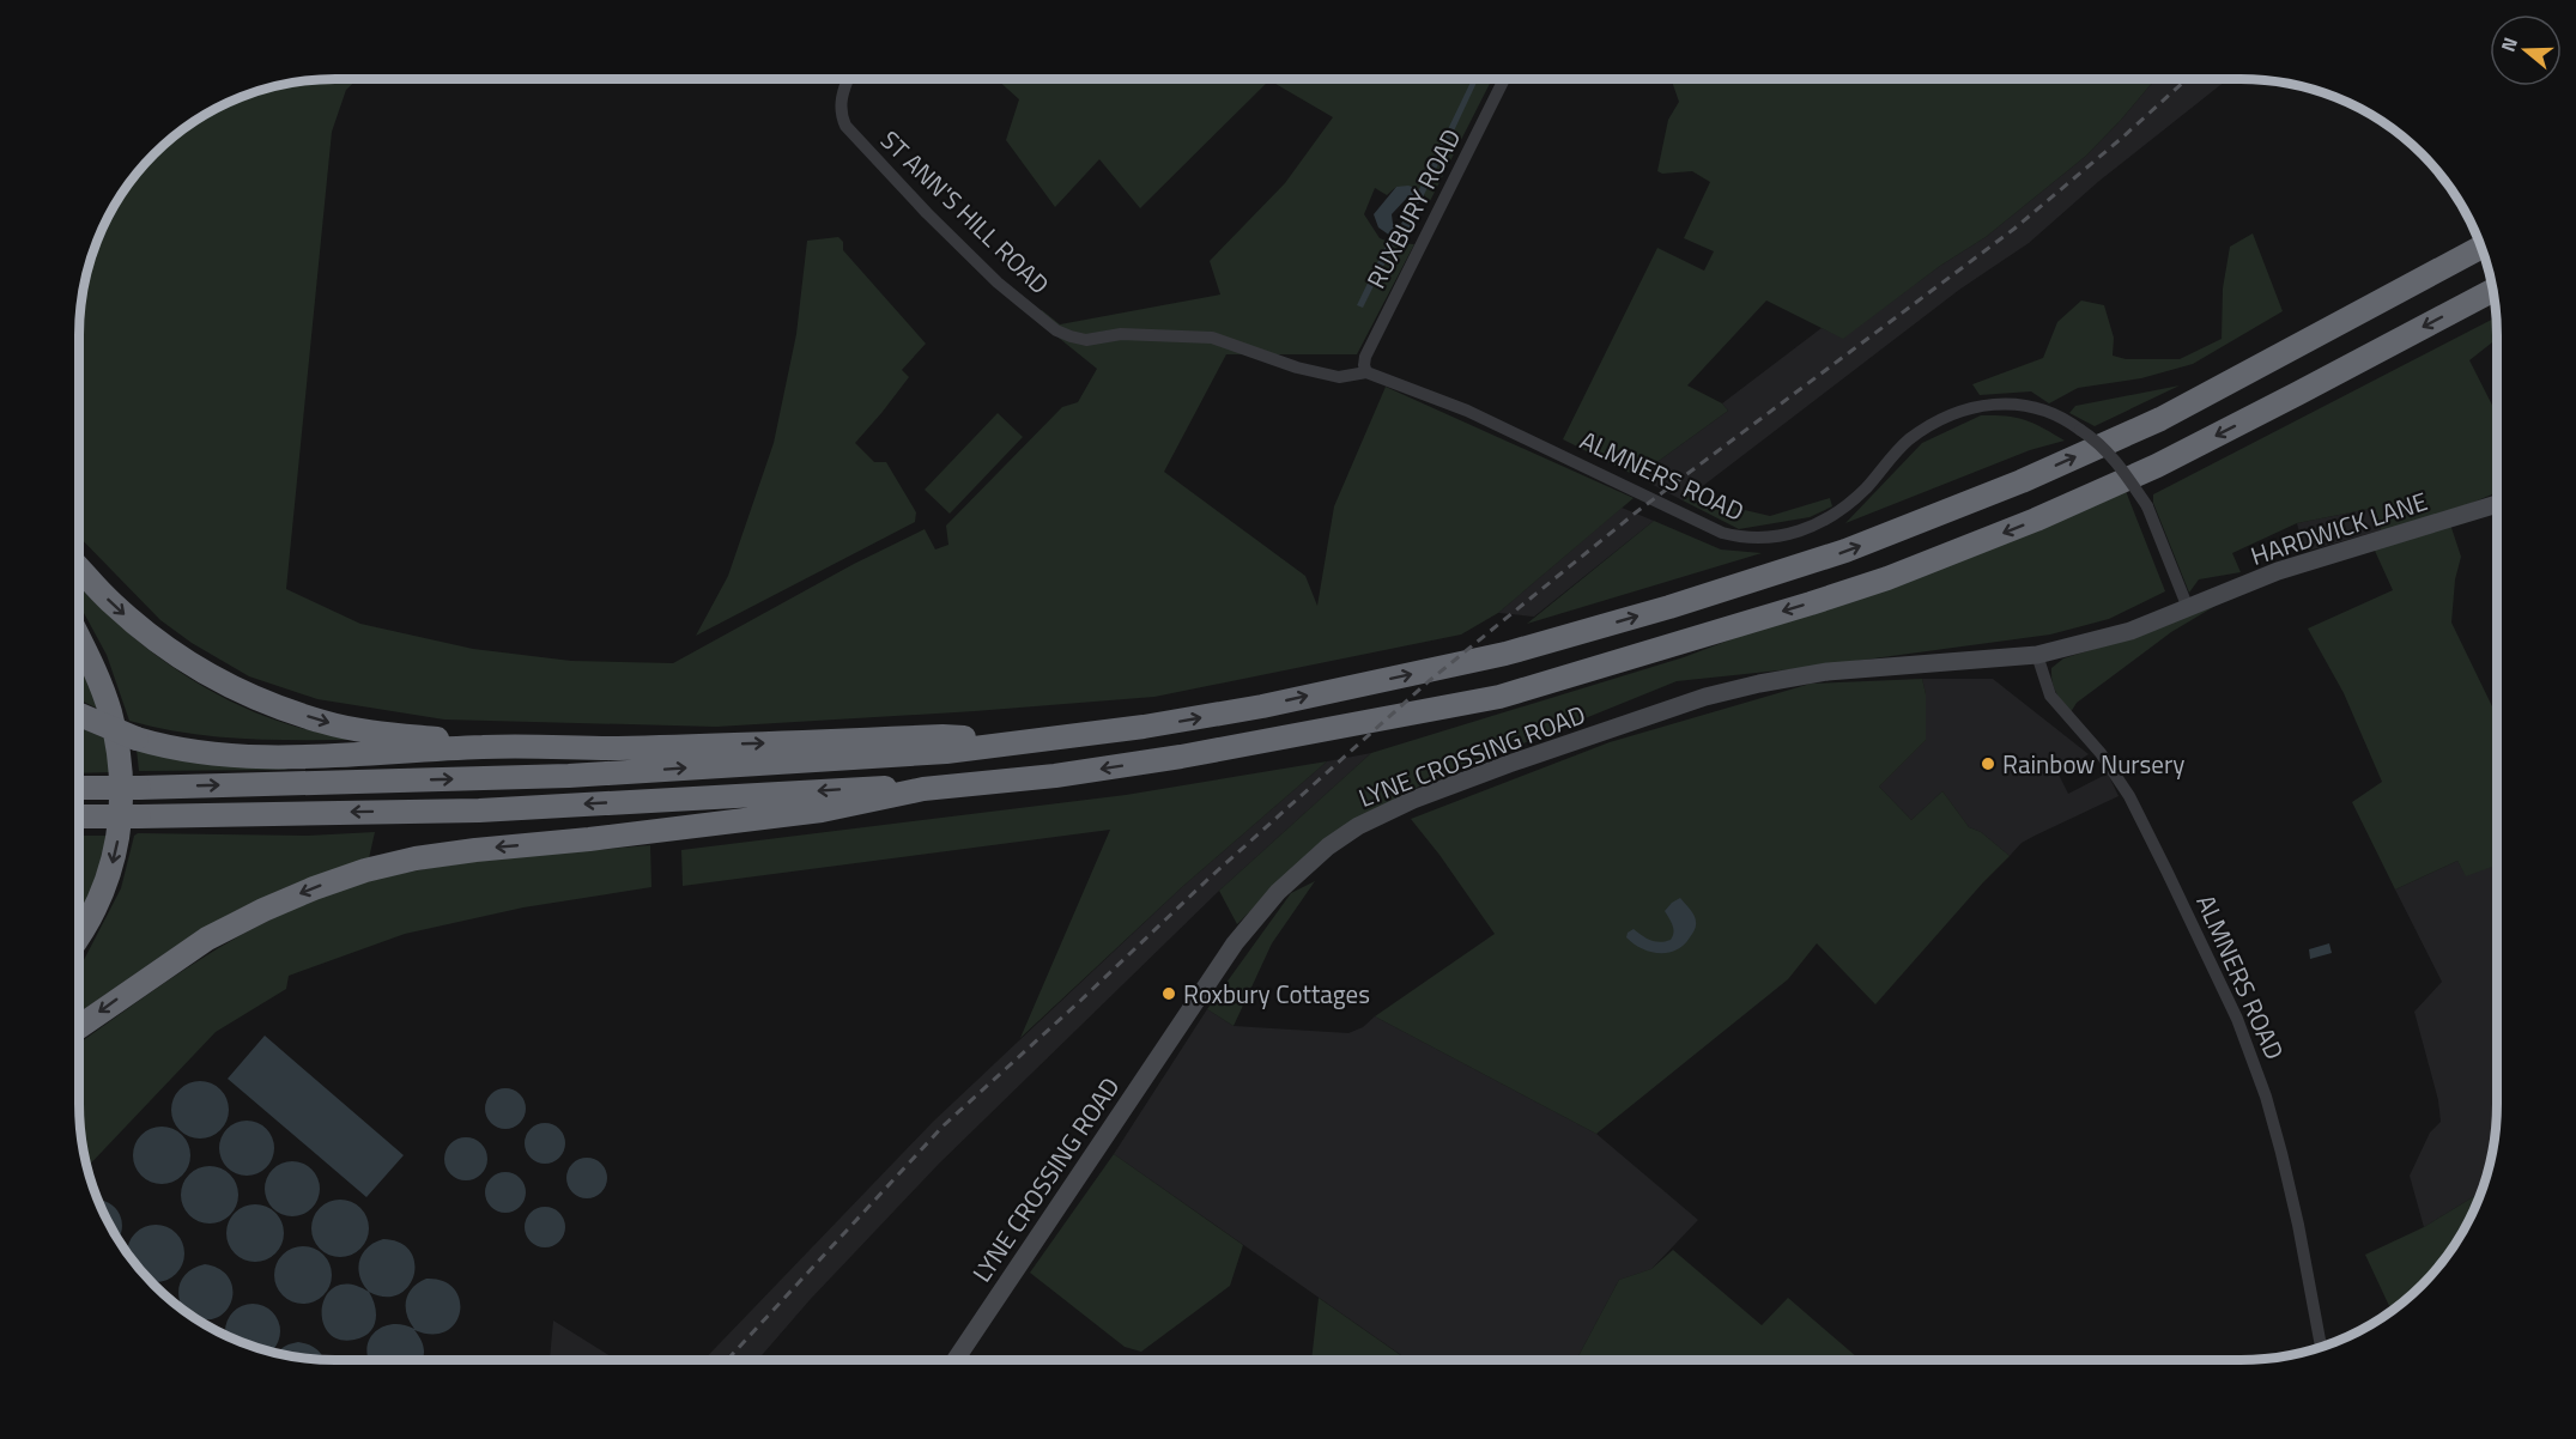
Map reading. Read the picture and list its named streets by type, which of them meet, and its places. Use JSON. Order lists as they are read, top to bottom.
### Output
{
  "streets": {
    "street": [
      "RUXBURY ROAD",
      "ST ANN'S HILL ROAD",
      "ALMNERS ROAD",
      "HARDWICK LANE",
      "LYNE CROSSING ROAD"
    ]
  },
  "crossings": [
    ["RUXBURY ROAD", "ST ANN'S HILL ROAD"],
    ["RUXBURY ROAD", "ALMNERS ROAD"],
    ["ST ANN'S HILL ROAD", "ALMNERS ROAD"],
    ["ALMNERS ROAD", "HARDWICK LANE"],
    ["ALMNERS ROAD", "LYNE CROSSING ROAD"],
    ["HARDWICK LANE", "LYNE CROSSING ROAD"]
  ],
  "places": ["Rainbow Nursery", "Roxbury Cottages"],
  "north": "left"
}
